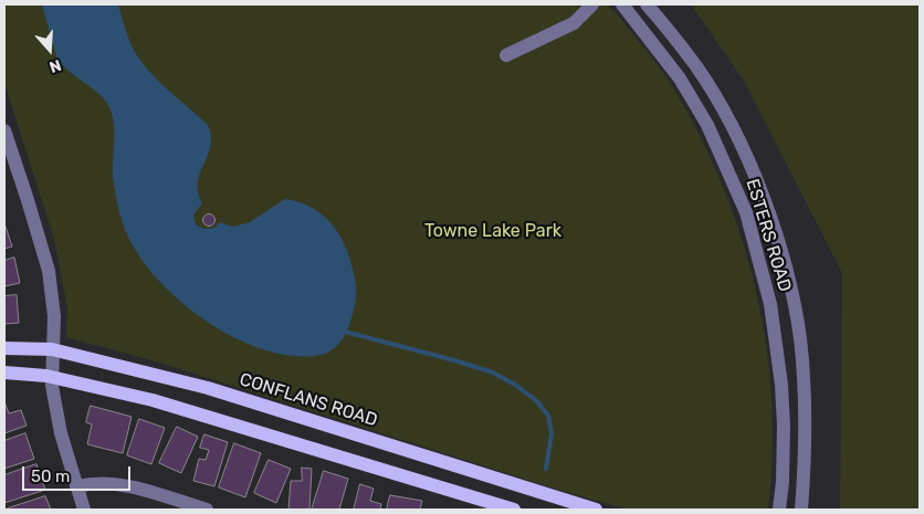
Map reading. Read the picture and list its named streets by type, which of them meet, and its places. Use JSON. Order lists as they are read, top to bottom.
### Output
{
  "streets": {
    "main road": ["CONFLANS ROAD"],
    "street": ["ESTERS ROAD"]
  },
  "parks": ["Towne Lake Park"],
  "scale_bar": "50 m",
  "north": "bottom"
}
